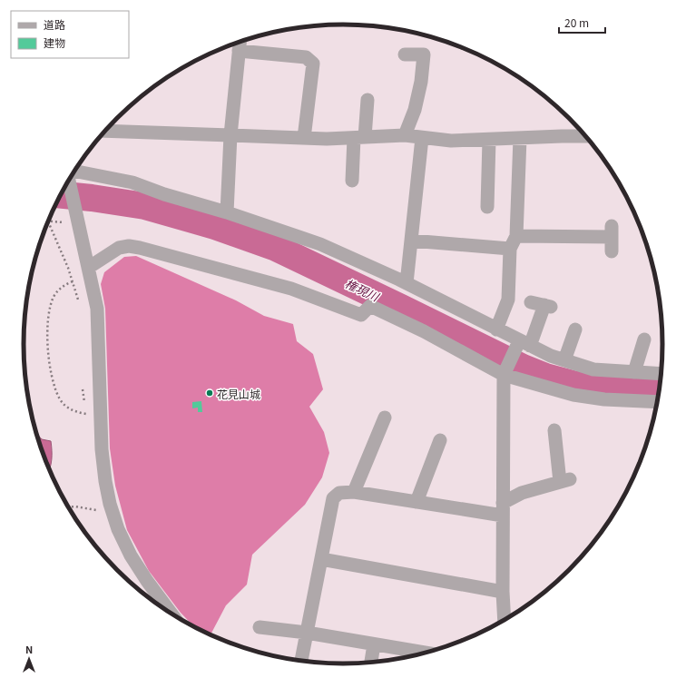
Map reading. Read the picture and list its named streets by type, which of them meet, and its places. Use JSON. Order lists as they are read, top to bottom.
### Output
{
  "water": ["権現川"],
  "places": ["花見山城"],
  "legend": ["道路", "建物"],
  "scale_bar": "20 m",
  "north": "top"
}
